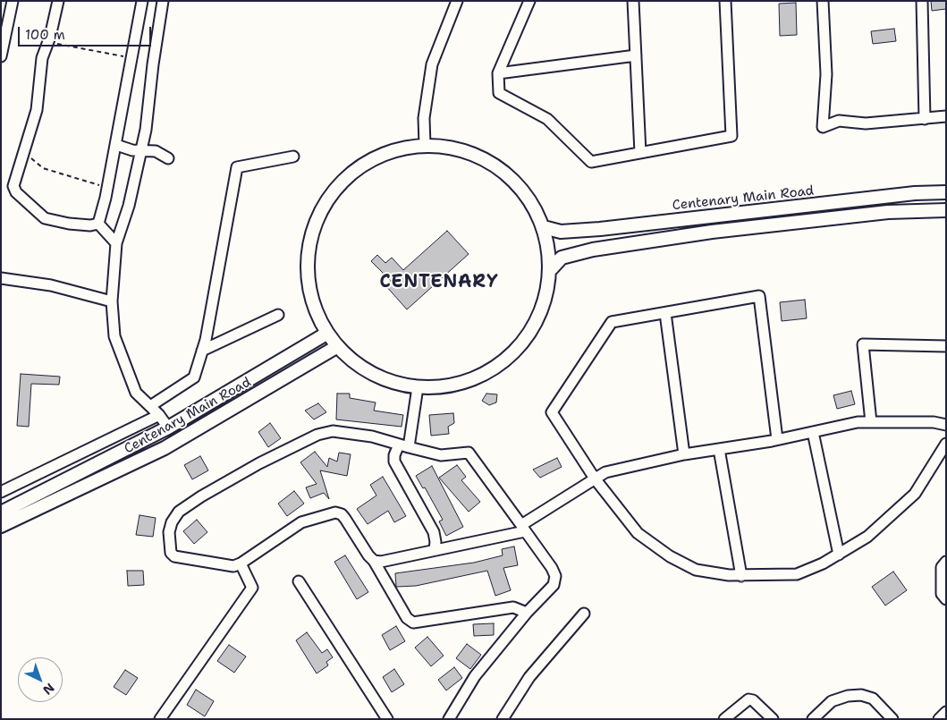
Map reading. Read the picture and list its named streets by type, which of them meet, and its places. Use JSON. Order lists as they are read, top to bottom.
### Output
{
  "streets": {
    "street": ["Centenary Main Road"]
  },
  "districts": ["CENTENARY"],
  "scale_bar": "100 m",
  "north": "bottom right"
}
